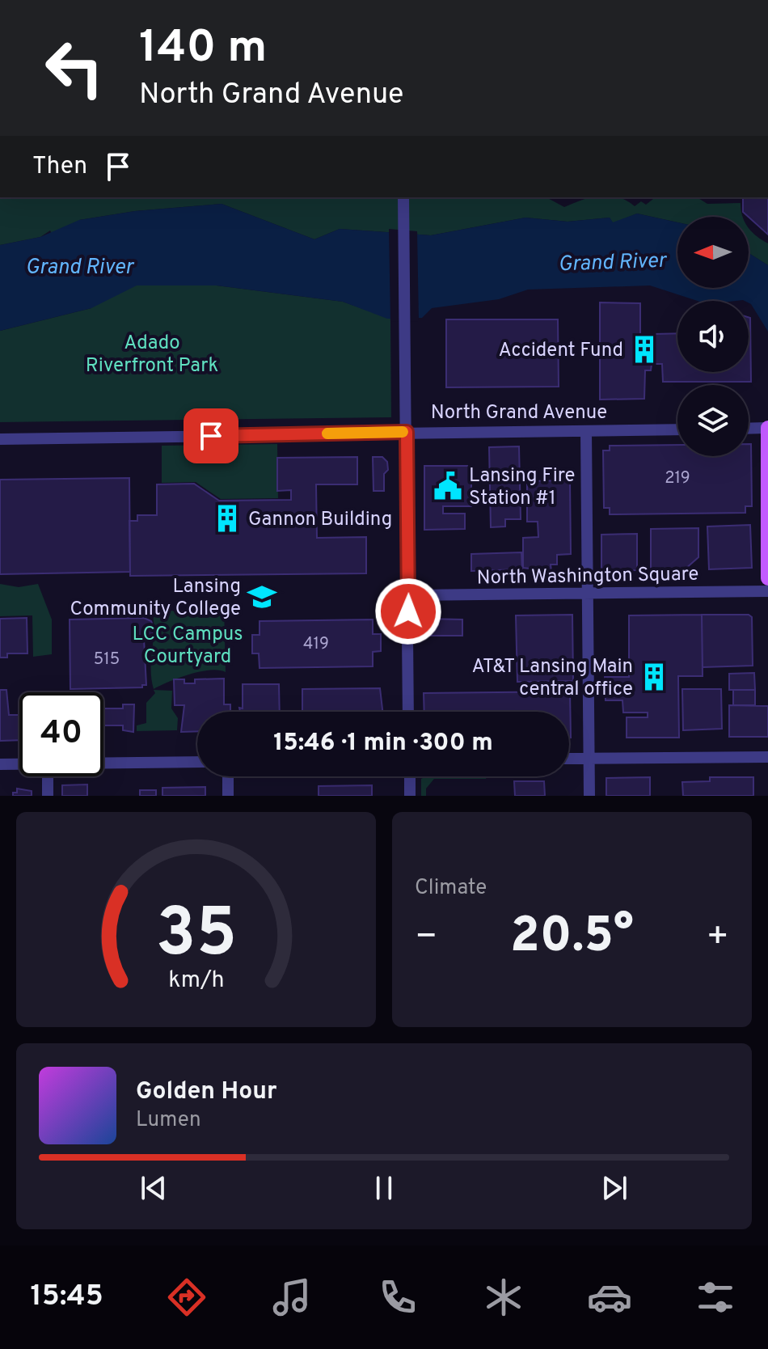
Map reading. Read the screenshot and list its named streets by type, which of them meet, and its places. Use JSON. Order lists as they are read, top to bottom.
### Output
{
  "streets": {
    "street": ["North Grand Avenue", "North Washington Square"]
  },
  "water": ["Grand River"],
  "parks": ["Adado Riverfront Park", "LCC Campus Courtyard"],
  "places": {
    "building": ["Accident Fund", "Gannon Building", "AT&T Lansing Main central office"],
    "public building": ["Lansing Fire Station #1"],
    "school or university": ["Lansing Community College"]
  },
  "house_numbers": ["219", "419", "515"],
  "north": "left",
  "page": {
    "turn": ["140 m", "North Grand Avenue"],
    "then": "Then",
    "limit": "40",
    "trip": "15:46 · 1 min · 300 m",
    "tile": "Climate",
    "heat": ["−", "20.5°", "+"],
    "song": ["Golden Hour", "Lumen"],
    "tabs": "15:45",
    "gauge": ["35", "km/h"]
  }
}
